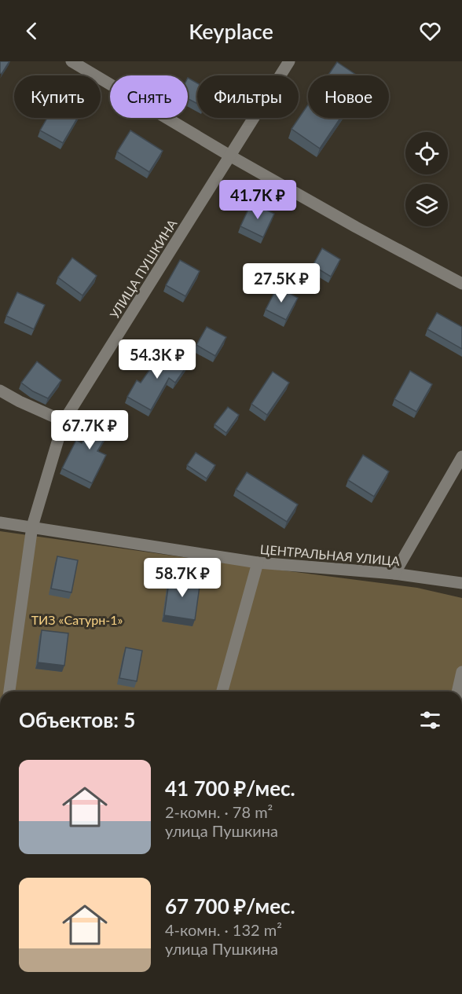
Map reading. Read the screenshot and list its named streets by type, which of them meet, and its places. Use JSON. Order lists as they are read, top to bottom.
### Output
{
  "streets": {
    "street": ["УЛИЦА ПУШКИНА", "ЦЕНТРАЛЬНАЯ УЛИЦА"]
  },
  "crossings": [
    ["УЛИЦА ПУШКИНА", "ЦЕНТРАЛЬНАЯ УЛИЦА"]
  ],
  "parks": ["ТИЗ «Сатурн-1»"],
  "page": {
    "header": "Keyplace",
    "chip": [
      "Купить",
      "Снять",
      "Фильтры",
      "Новое"
    ],
    "price": [
      "41.7K ₽",
      "27.5K ₽",
      "54.3K ₽",
      "67.7K ₽",
      "58.7K ₽"
    ],
    "heading": "Объектов: 5",
    "list": [
      {
        "name": "41 700 ₽/мес.",
        "note": "2-комн. · 78 m² · улица Пушкина"
      },
      {
        "name": "67 700 ₽/мес.",
        "note": "4-комн. · 132 m² · улица Пушкина"
      }
    ]
  }
}
